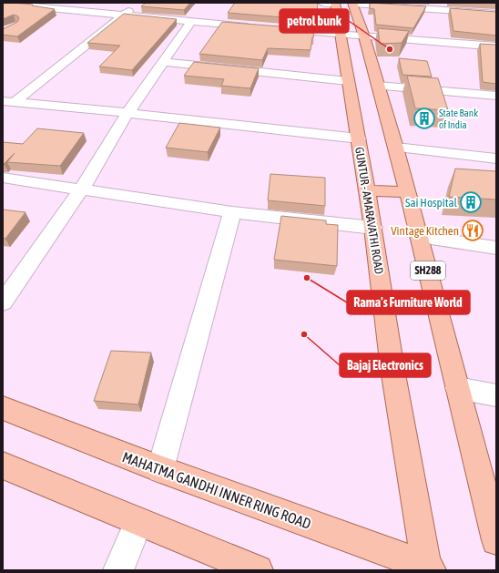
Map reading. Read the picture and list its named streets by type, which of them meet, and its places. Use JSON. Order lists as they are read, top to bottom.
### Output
{
  "streets": {
    "main road": ["GUNTUR - AMARAVATHI ROAD", "SH288", "MAHATMA GANDHI INNER RING ROAD"]
  },
  "crossings": [
    ["GUNTUR - AMARAVATHI ROAD", "SH288"],
    ["GUNTUR - AMARAVATHI ROAD", "MAHATMA GANDHI INNER RING ROAD"]
  ],
  "places": {
    "other": ["petrol bunk", "Rama's Furniture World", "Bajaj Electronics"],
    "building": ["State Bank of India", "Sai Hospital"],
    "restaurant": ["Vintage Kitchen"]
  }
}
